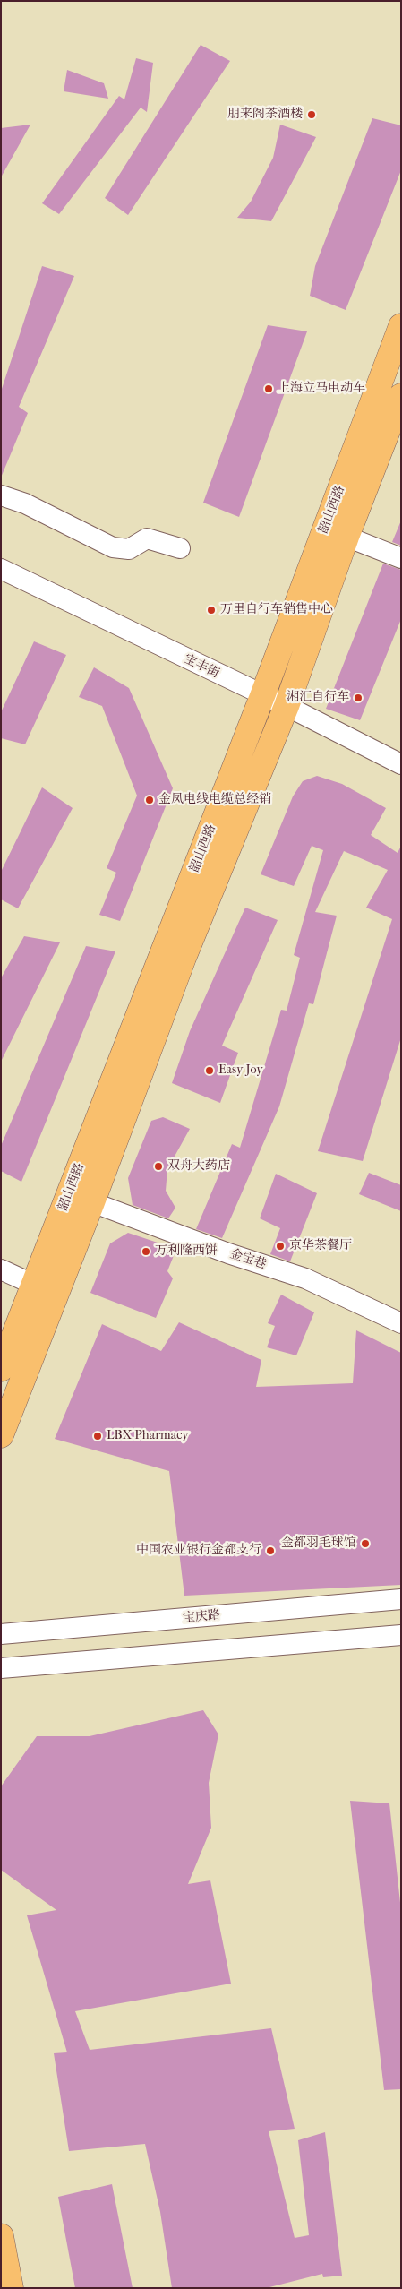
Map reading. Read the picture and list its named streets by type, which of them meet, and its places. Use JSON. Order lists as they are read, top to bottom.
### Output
{
  "streets": {
    "main road": ["韶山西路"],
    "street": ["宝丰街", "金宝巷", "宝庆路"]
  },
  "crossings": [
    ["韶山西路", "宝丰街"],
    ["韶山西路", "金宝巷"]
  ],
  "places": [
    "朋来阁茶酒楼",
    "上海立马电动车",
    "万里自行车销售中心",
    "湘汇自行车",
    "金凤电线电缆总经销",
    "Easy Joy",
    "双舟大药店",
    "京华茶餐厅",
    "万利隆西饼",
    "LBX Pharmacy",
    "金都羽毛球馆",
    "中国农业银行金都支行"
  ]
}
